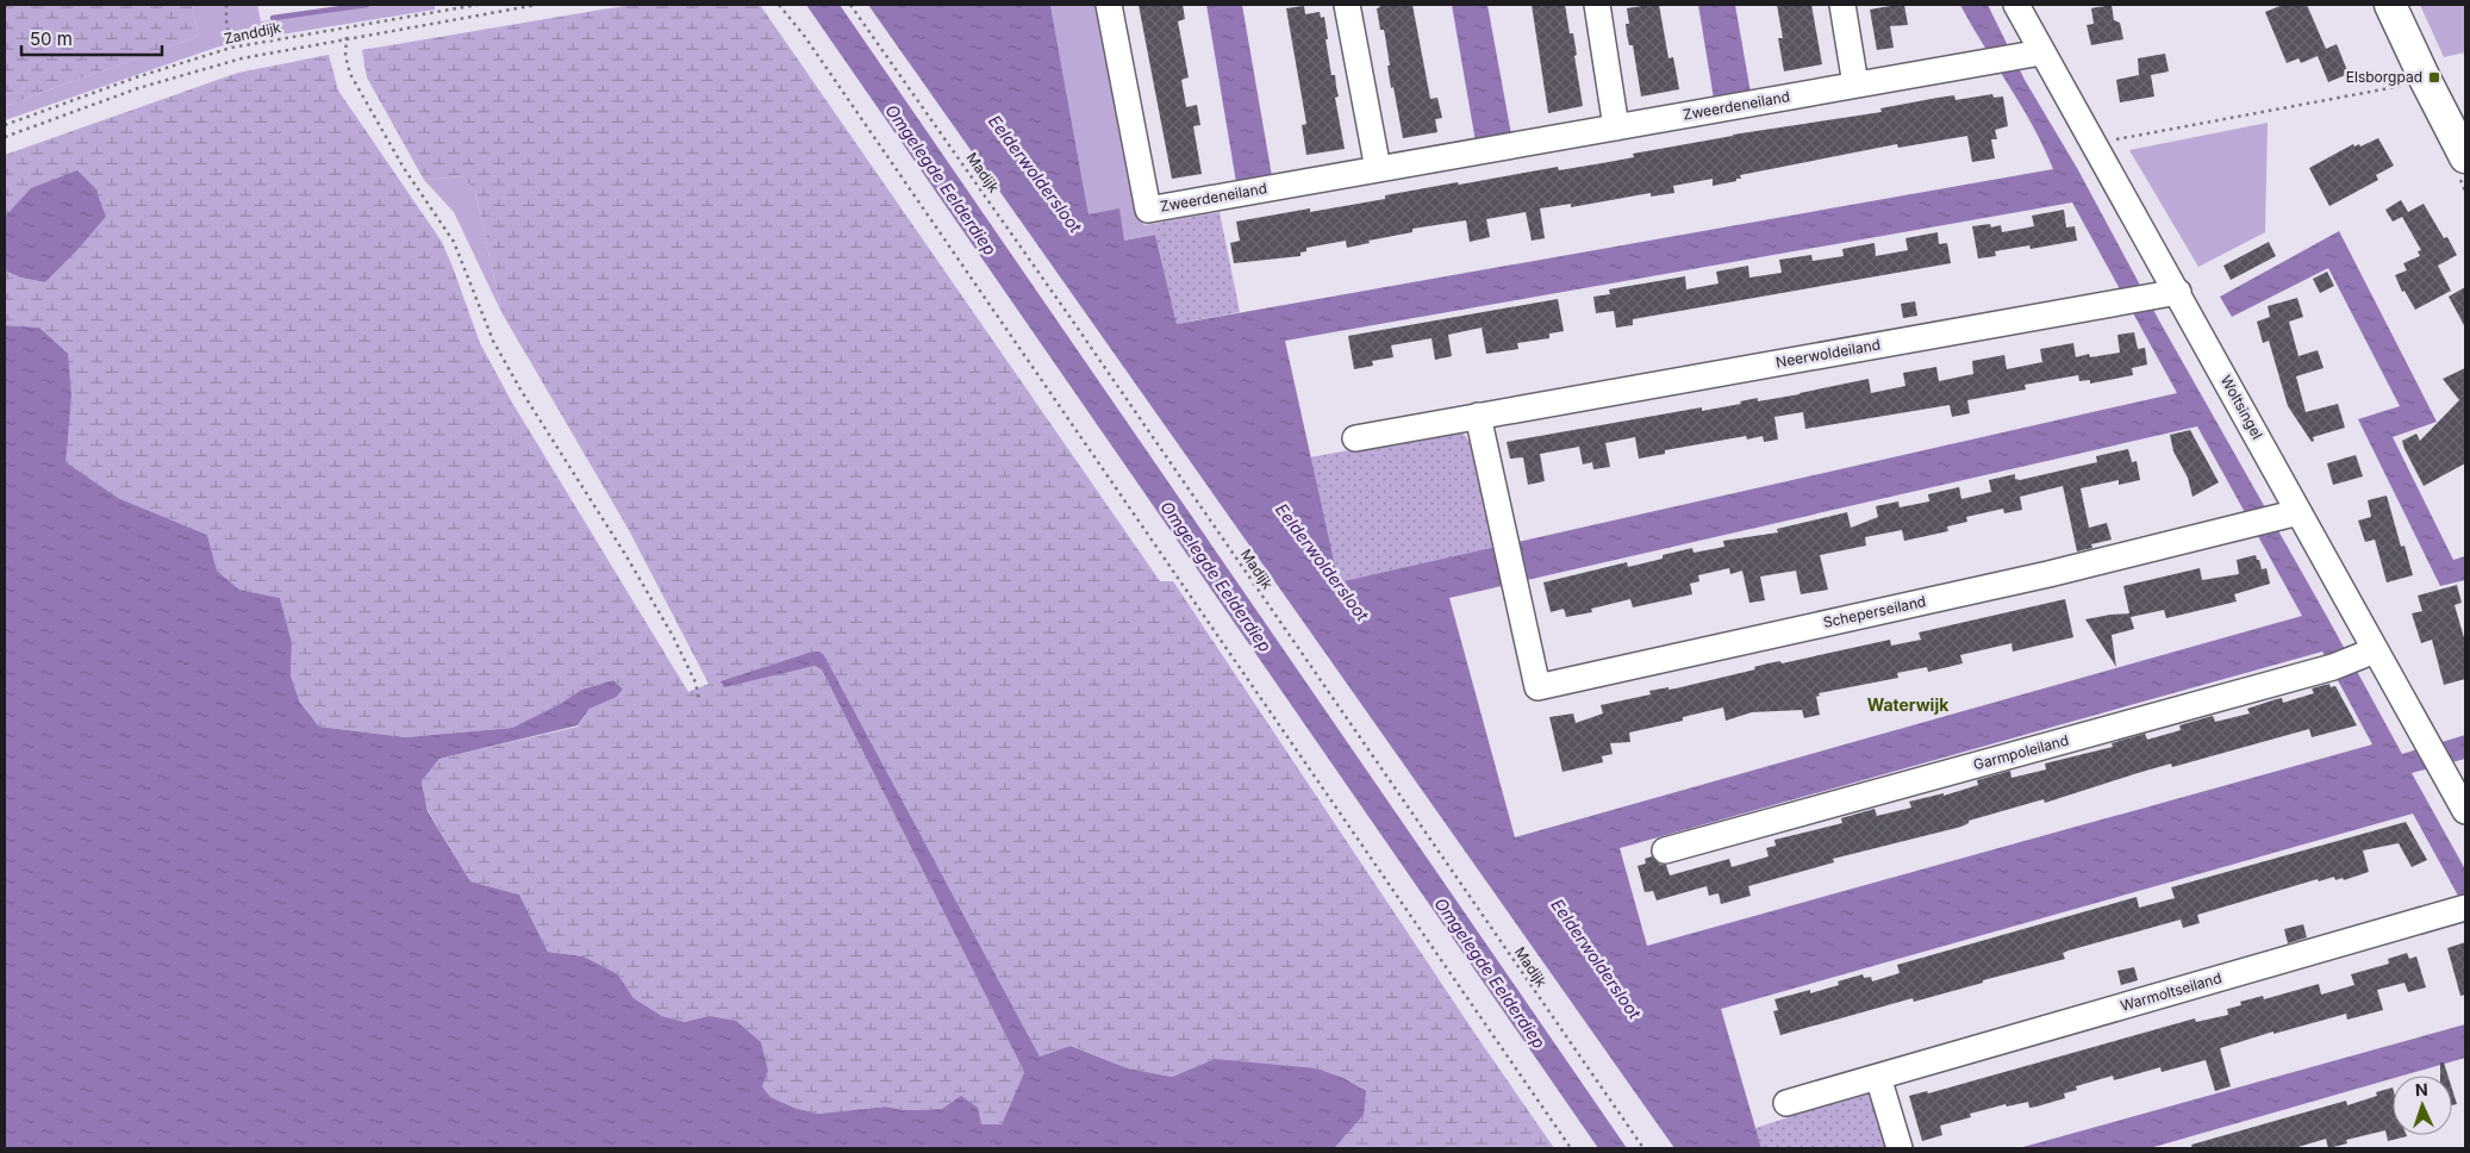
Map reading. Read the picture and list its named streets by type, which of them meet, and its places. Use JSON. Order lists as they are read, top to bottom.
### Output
{
  "streets": {
    "street": [
      "Zweerdeneiland",
      "Neerwoldeiland",
      "Woltsingel",
      "Scheperseiland",
      "Garmpoleiland",
      "Warmoltseiland"
    ],
    "path": ["Zanddijk", "Madijk"]
  },
  "crossings": [
    ["Zweerdeneiland", "Woltsingel"],
    ["Neerwoldeiland", "Woltsingel"],
    ["Neerwoldeiland", "Scheperseiland"],
    ["Woltsingel", "Scheperseiland"],
    ["Woltsingel", "Garmpoleiland"]
  ],
  "districts": ["Waterwijk"],
  "water": ["Eelderwoldersloot", "Omgelegde Eelderdiep"],
  "places": {
    "transit": ["Elsborgpad"]
  },
  "scale_bar": "50 m",
  "north": "top"
}
